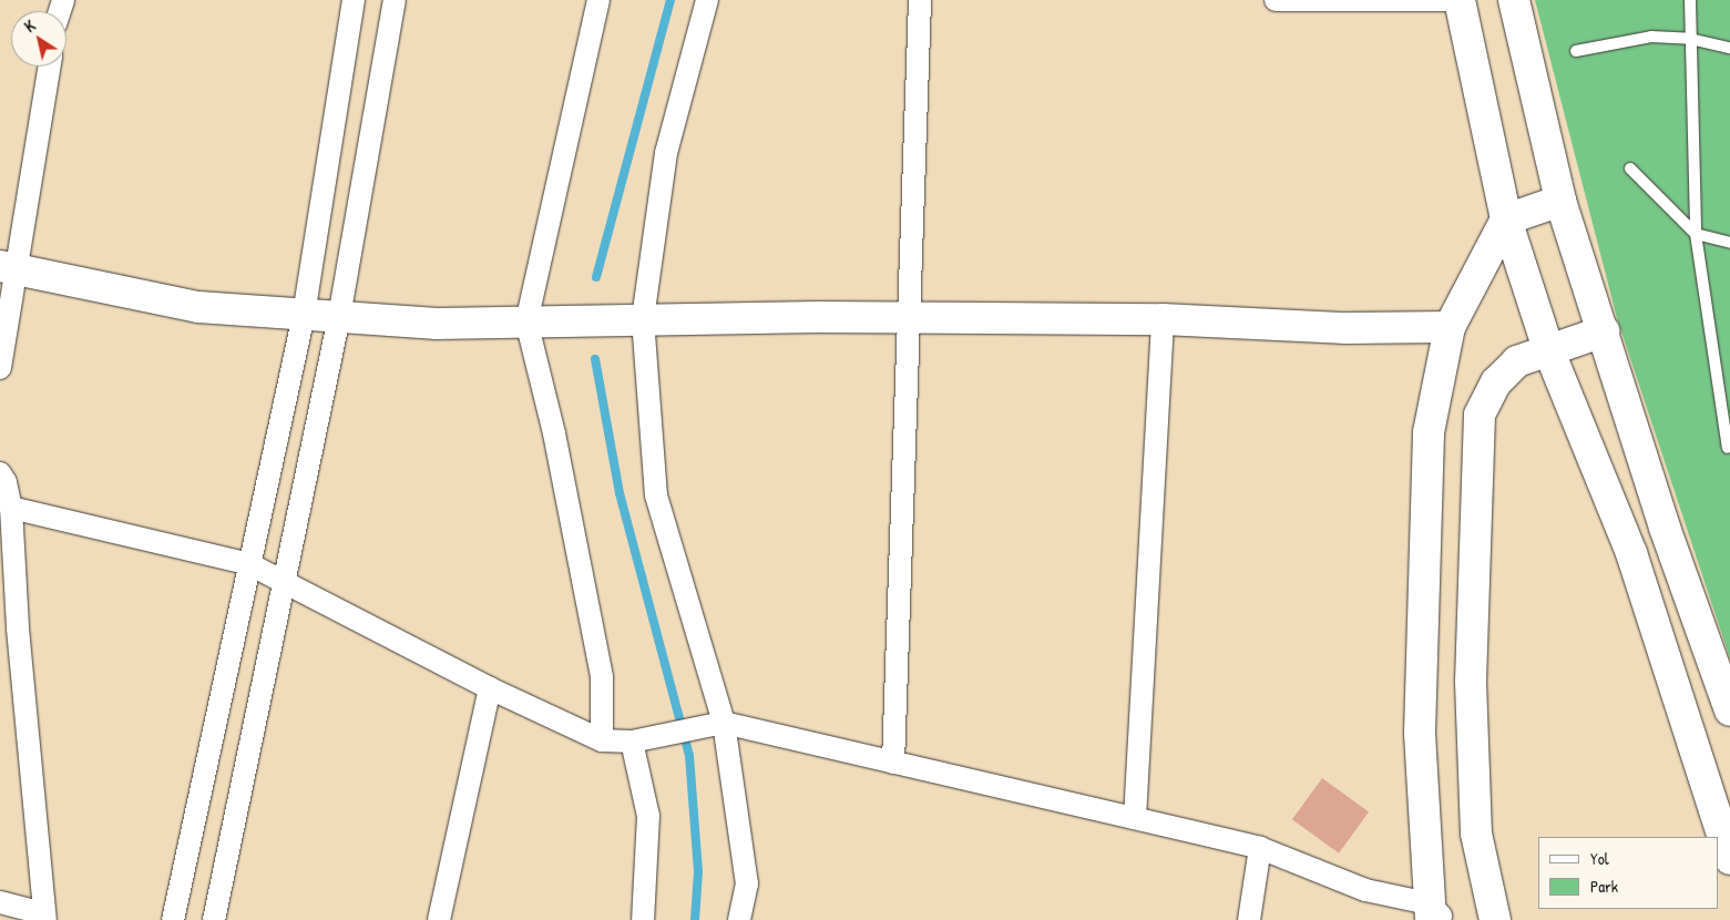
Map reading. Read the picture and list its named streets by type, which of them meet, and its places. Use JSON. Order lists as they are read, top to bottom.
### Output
{
  "legend": ["Yol", "Park"],
  "north": "top left"
}
